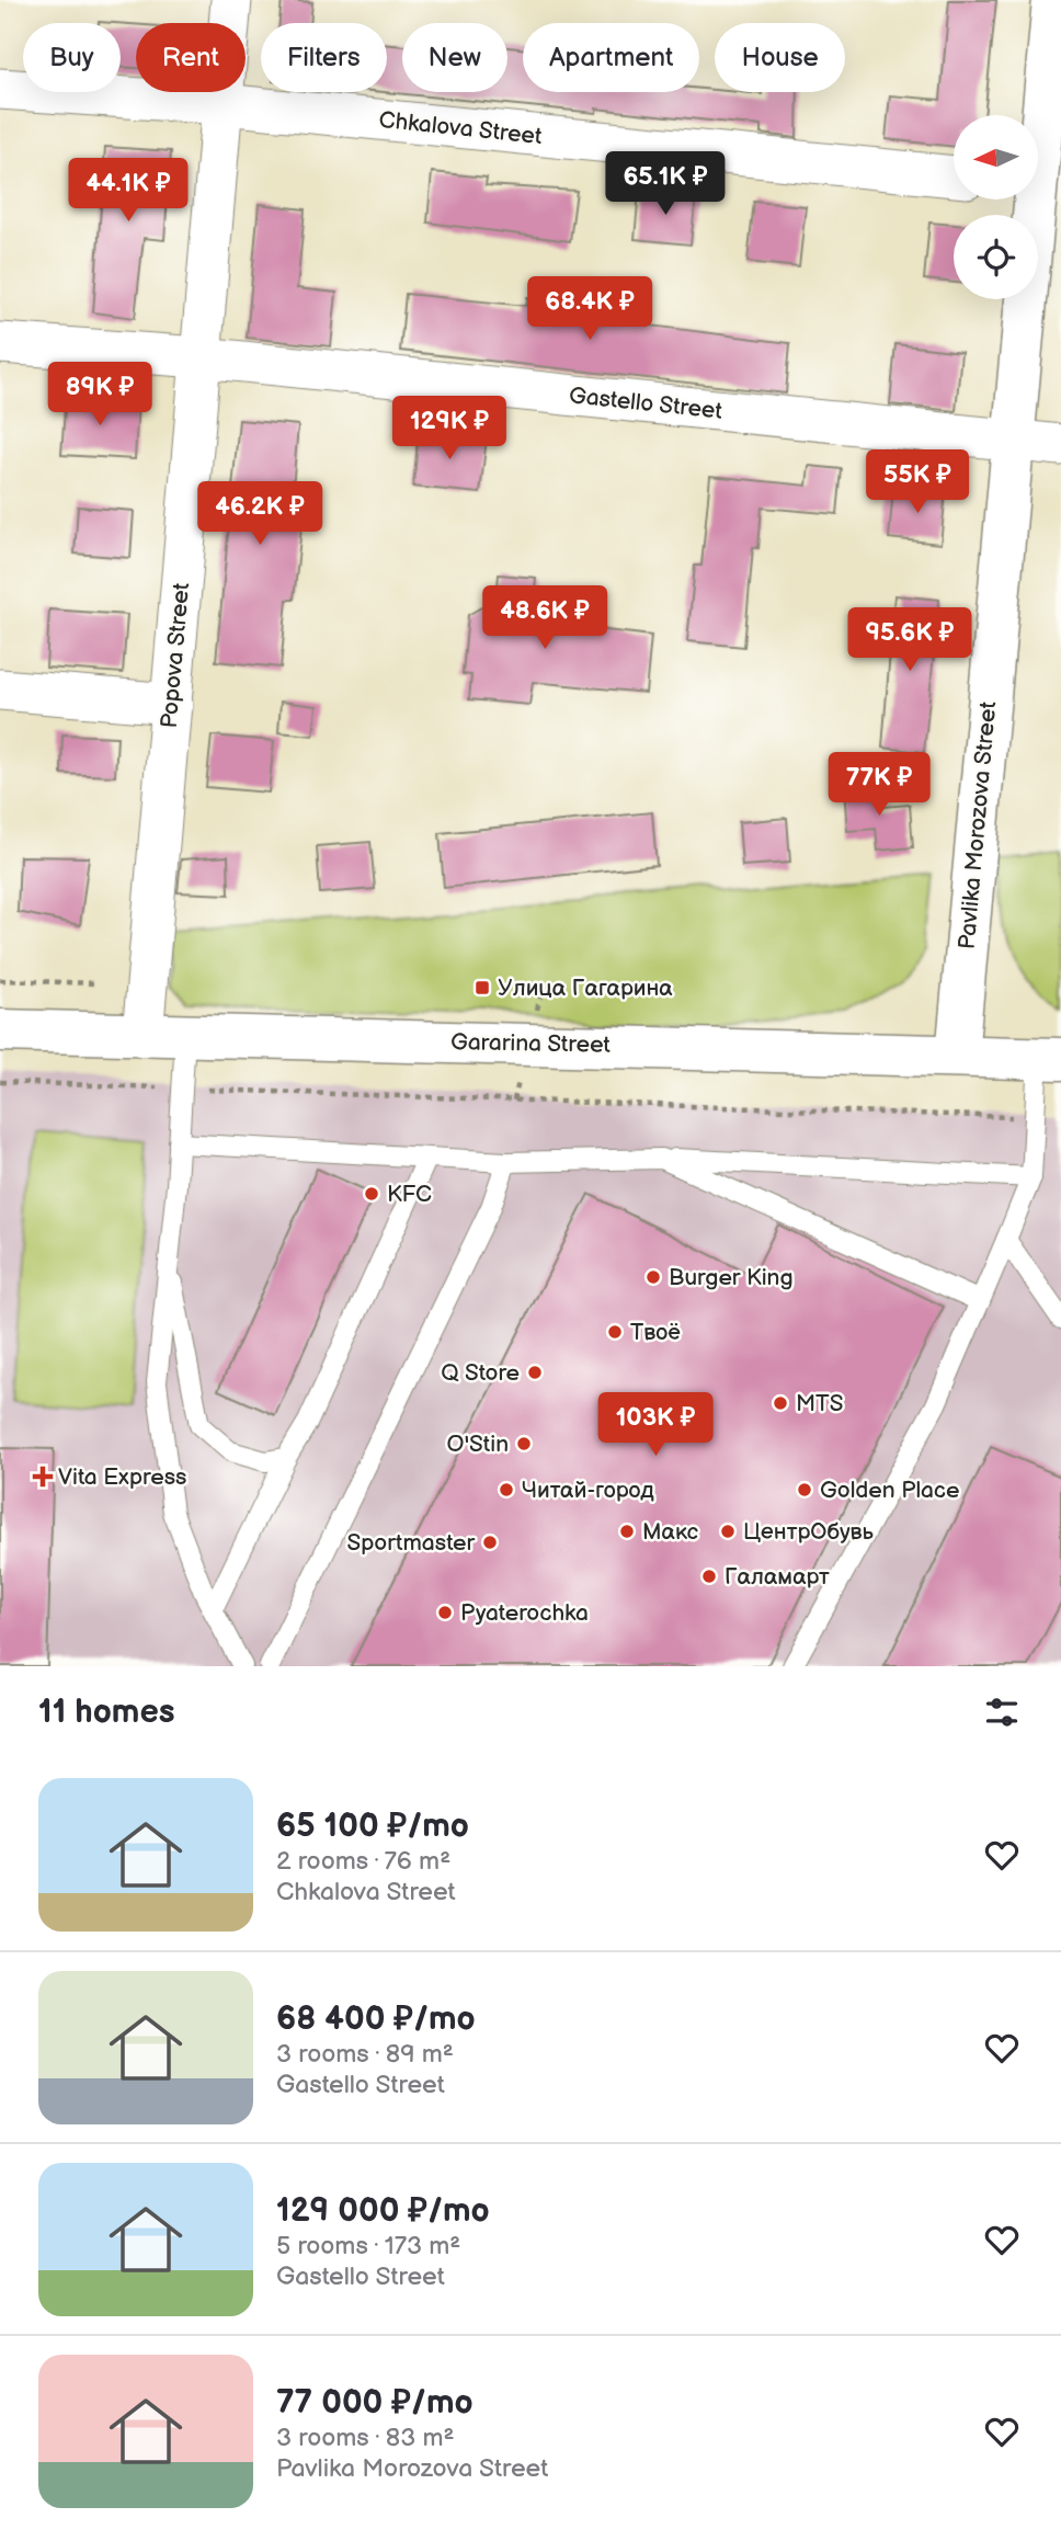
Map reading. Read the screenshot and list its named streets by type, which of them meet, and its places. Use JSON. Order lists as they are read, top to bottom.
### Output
{
  "streets": {
    "street": [
      "Chkalova Street",
      "Gastello Street",
      "Popova Street",
      "Pavlika Morozova Street",
      "Gararina Street"
    ]
  },
  "crossings": [
    ["Chkalova Street", "Popova Street"],
    ["Gastello Street", "Popova Street"],
    ["Gastello Street", "Pavlika Morozova Street"],
    ["Popova Street", "Gararina Street"],
    ["Pavlika Morozova Street", "Gararina Street"]
  ],
  "places": {
    "transit": ["Улица Гагарина"],
    "other": [
      "KFC",
      "Burger King",
      "Твоё",
      "Q Store",
      "MTS",
      "O'Stin",
      "Читай-город",
      "Golden Place",
      "Макс",
      "ЦентрОбувь",
      "Sportmaster",
      "Галамарт",
      "Pyaterochka"
    ],
    "health": ["Vita Express"]
  },
  "north": "left",
  "page": {
    "chip": [
      "Buy",
      "Rent",
      "Filters",
      "New",
      "Apartment",
      "House"
    ],
    "price": [
      "65.1K ₽",
      "44.1K ₽",
      "68.4K ₽",
      "89K ₽",
      "129K ₽",
      "55K ₽",
      "46.2K ₽",
      "48.6K ₽",
      "95.6K ₽",
      "77K ₽",
      "103K ₽"
    ],
    "heading": "11 homes",
    "list": [
      {
        "name": "65 100 ₽/mo",
        "note": "2 rooms · 76 m² · Chkalova Street"
      },
      {
        "name": "68 400 ₽/mo",
        "note": "3 rooms · 89 m² · Gastello Street"
      },
      {
        "name": "129 000 ₽/mo",
        "note": "5 rooms · 173 m² · Gastello Street"
      },
      {
        "name": "77 000 ₽/mo",
        "note": "3 rooms · 83 m² · Pavlika Morozova Street"
      }
    ]
  }
}
